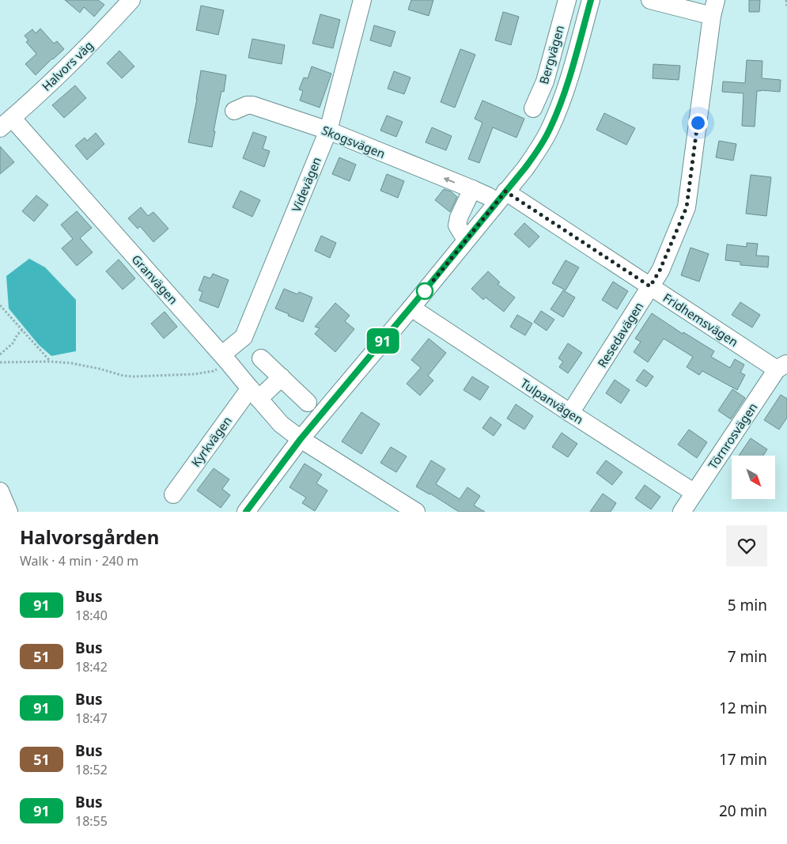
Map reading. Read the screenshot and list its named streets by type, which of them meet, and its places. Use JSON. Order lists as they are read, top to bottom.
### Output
{
  "streets": {
    "street": [
      "Bergvägen",
      "Halvors väg",
      "Skogsvägen",
      "Videvägen",
      "Granvägen",
      "Fridhemsvägen",
      "Resedavägen",
      "Tulpanvägen",
      "Törnrosvägen",
      "Kyrkvägen"
    ]
  },
  "crossings": [
    ["Halvors väg", "Granvägen"],
    ["Skogsvägen", "Videvägen"],
    ["Skogsvägen", "Fridhemsvägen"],
    ["Videvägen", "Granvägen"],
    ["Granvägen", "Kyrkvägen"],
    ["Fridhemsvägen", "Resedavägen"],
    ["Fridhemsvägen", "Törnrosvägen"],
    ["Resedavägen", "Tulpanvägen"],
    ["Tulpanvägen", "Törnrosvägen"]
  ],
  "one_way": ["Skogsvägen"],
  "lines": ["bus line 91"],
  "north": "bottom right",
  "page": {
    "on_map": "91",
    "heading": ["Halvorsgården", "Walk · 4 min · 240 m"],
    "list": [
      {
        "mark": "91",
        "name": "Bus",
        "note": "18:40",
        "value": "5 min"
      },
      {
        "mark": "51",
        "name": "Bus",
        "note": "18:42",
        "value": "7 min"
      },
      {
        "mark": "91",
        "name": "Bus",
        "note": "18:47",
        "value": "12 min"
      },
      {
        "mark": "51",
        "name": "Bus",
        "note": "18:52",
        "value": "17 min"
      },
      {
        "mark": "91",
        "name": "Bus",
        "note": "18:55",
        "value": "20 min"
      }
    ]
  }
}
